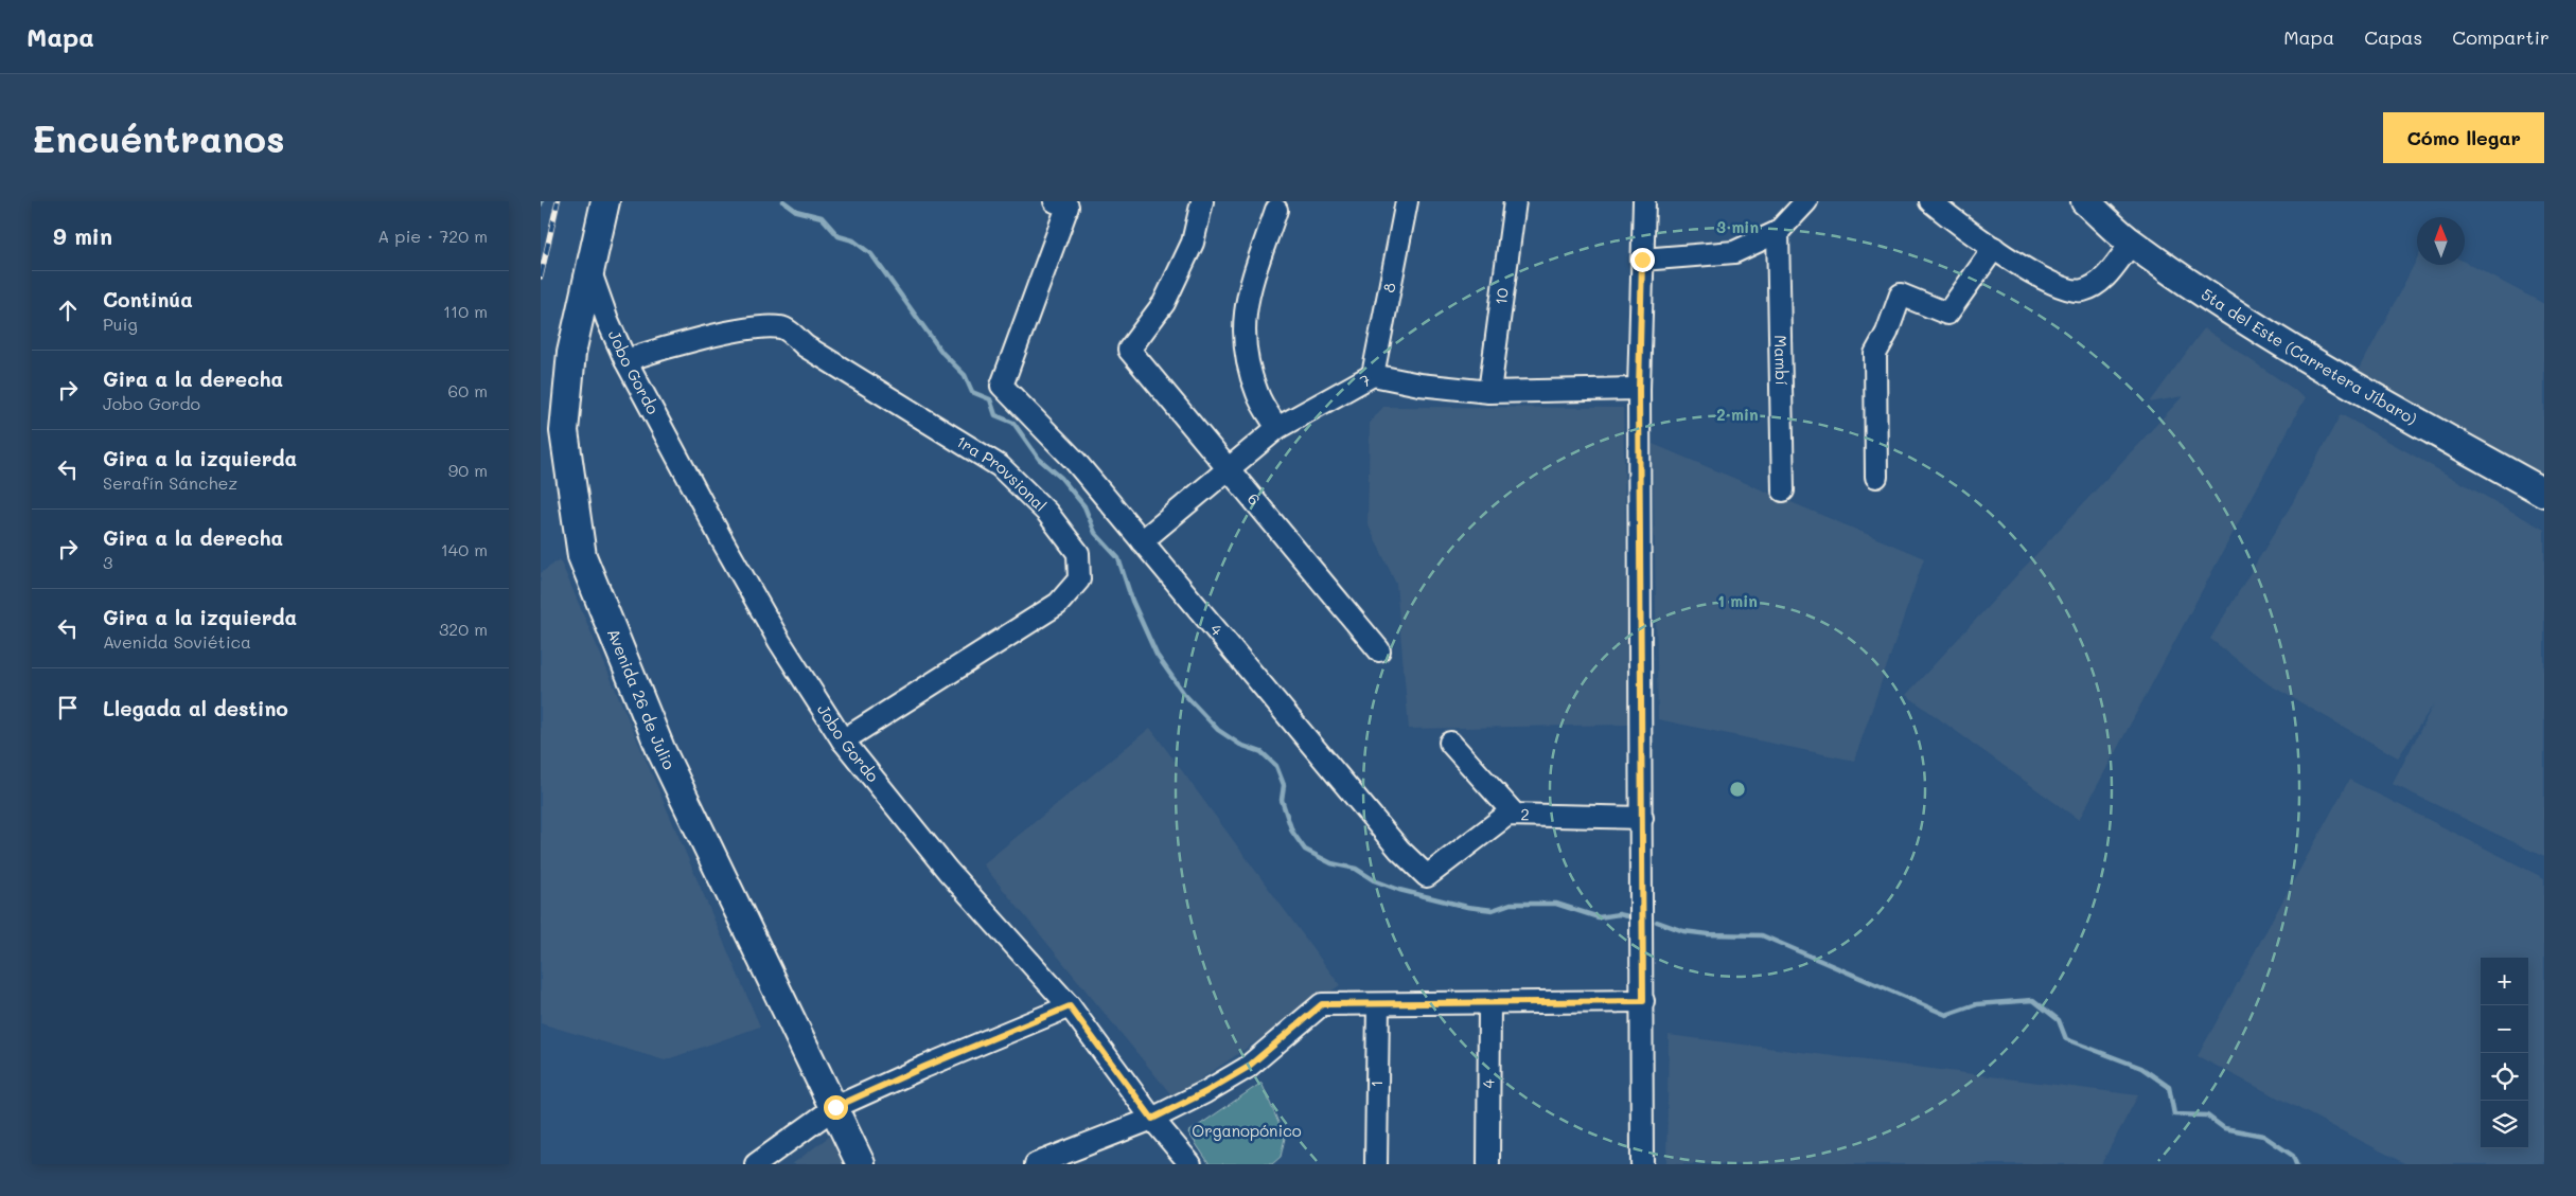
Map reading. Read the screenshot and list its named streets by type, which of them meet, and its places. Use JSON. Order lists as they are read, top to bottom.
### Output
{
  "streets": {
    "main road": ["5ta del Este (Carretera Jíbaro)", "Avenida 26 de Julio"],
    "street": [
      "8",
      "10",
      "Mambí",
      "Jobo Gordo",
      "7",
      "1ra Provsional",
      "6",
      "4",
      "2",
      "1"
    ]
  },
  "crossings": [
    ["8", "7"],
    ["10", "7"],
    ["Jobo Gordo", "1ra Provsional"],
    ["Jobo Gordo", "Avenida 26 de Julio"],
    ["7", "6"],
    ["7", "4"],
    ["4", "2"]
  ],
  "parks": ["Organopónico"],
  "north": "top",
  "page": {
    "header": "Mapa",
    "nav": ["Mapa", "Capas", "Compartir"],
    "buttons": "Cómo llegar",
    "title": "Encuéntranos",
    "heading": ["9 min", "A pie · 720 m"],
    "list": [
      ["Continúa", "Puig", "110 m"],
      ["Gira a la derecha", "Jobo Gordo", "60 m"],
      ["Gira a la izquierda", "Serafín Sánchez", "90 m"],
      ["Gira a la derecha", "3", "140 m"],
      ["Gira a la izquierda", "Avenida Soviética", "320 m"],
      "Llegada al destino"
    ],
    "map_buttons": ["+", "−"]
  },
  "rings": ["3 min", "2 min", "1 min"]
}
